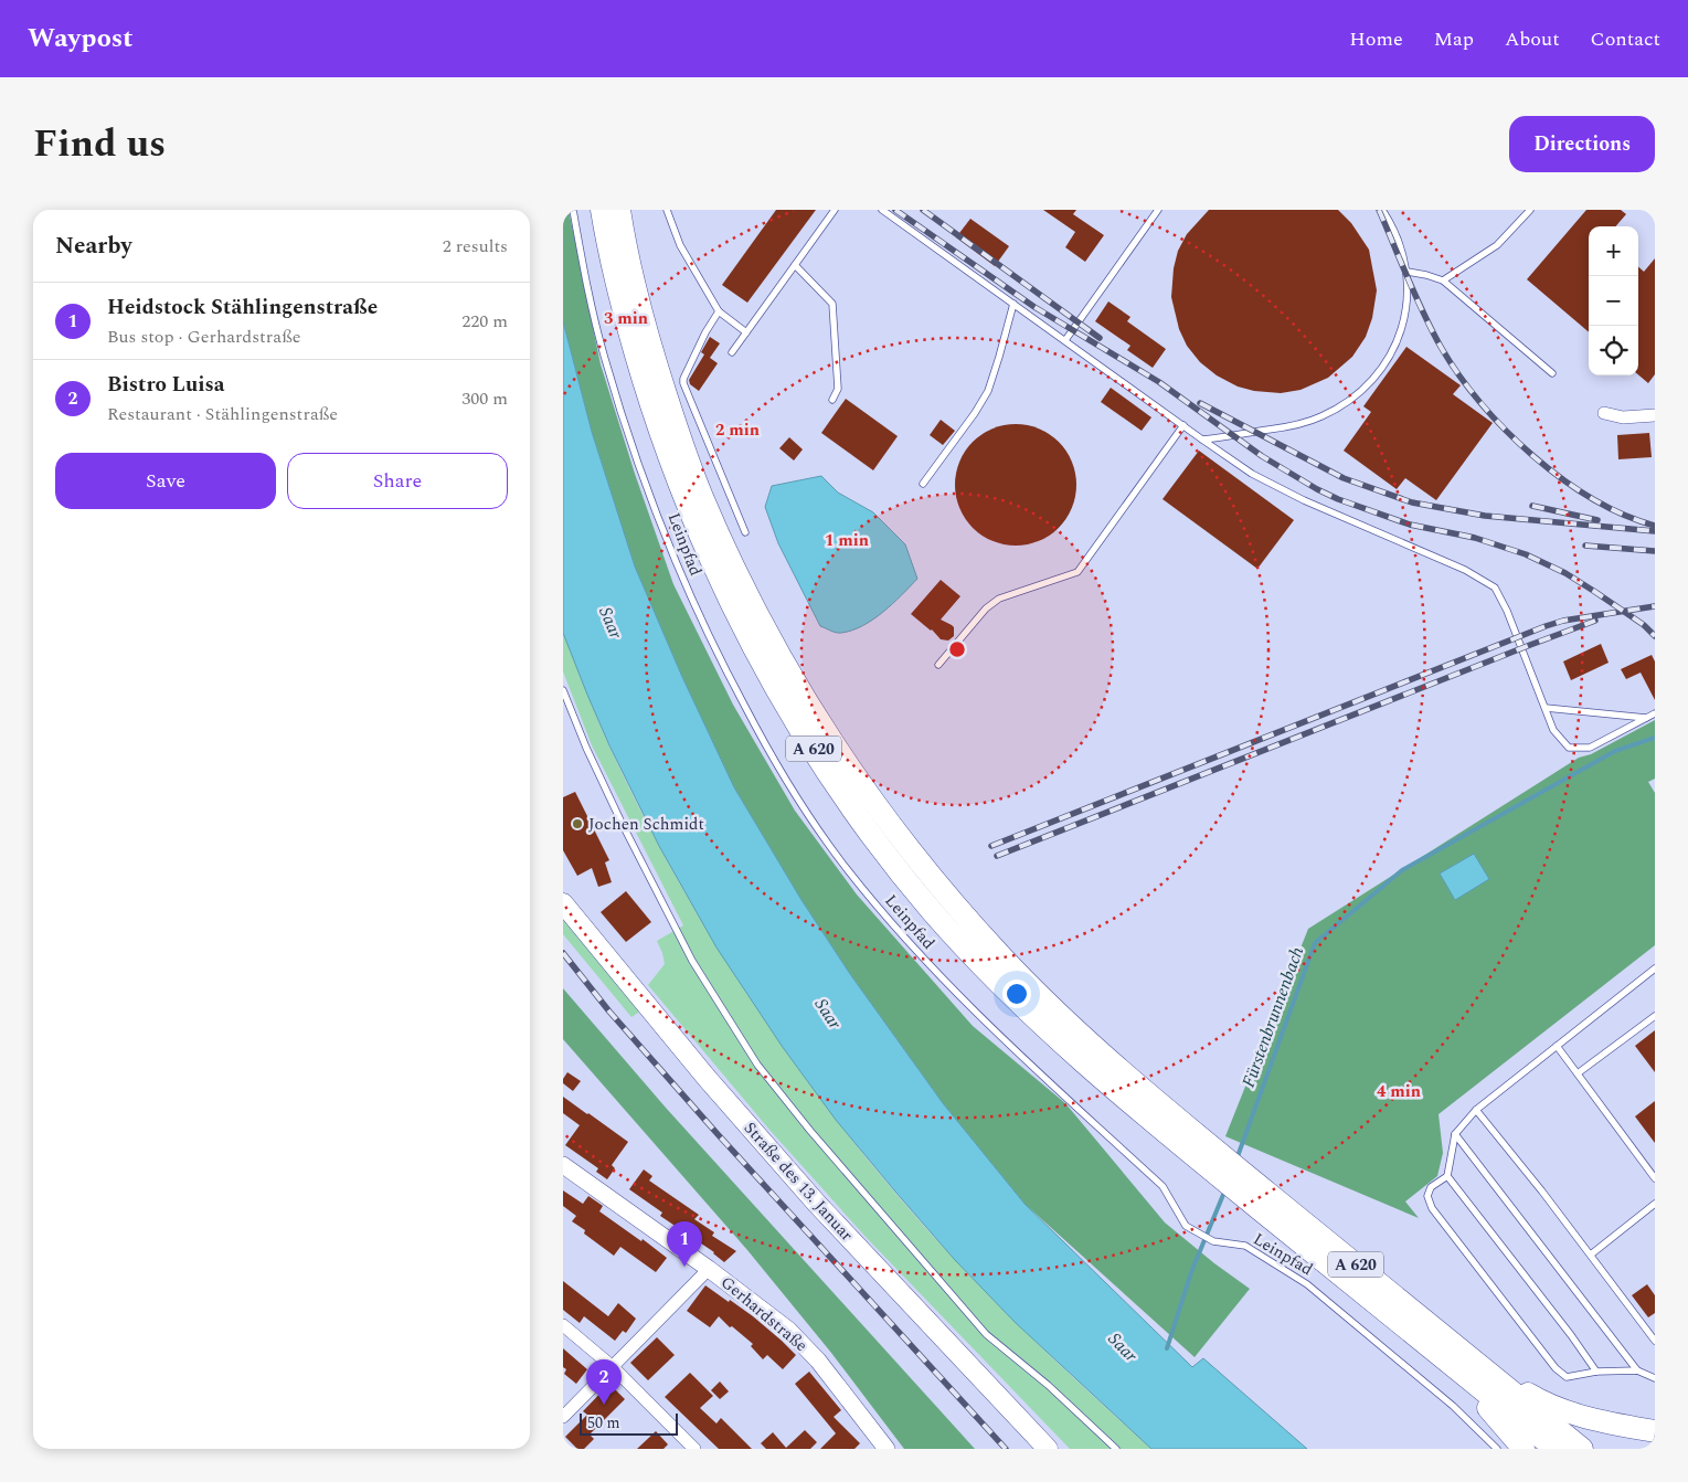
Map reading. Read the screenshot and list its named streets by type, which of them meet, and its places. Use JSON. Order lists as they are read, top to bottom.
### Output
{
  "streets": {
    "highway": ["A 620"],
    "main road": ["Straße des 13. Januar"],
    "street": ["Gerhardstraße"],
    "lane": ["Leinpfad"]
  },
  "water": ["Saar", "Fürstenbrunnenbach"],
  "places": ["Jochen Schmidt"],
  "scale_bar": "50 m",
  "page": {
    "header": "Waypost",
    "nav": [
      "Home",
      "Map",
      "About",
      "Contact"
    ],
    "title": "Find us",
    "buttons": [
      "Directions",
      ["Save", "Share"]
    ],
    "heading": ["Nearby", "2 results"],
    "map_buttons": ["+", "−"],
    "list": [
      {
        "mark": "1",
        "name": "Heidstock Stählingenstraße",
        "note": "Bus stop · Gerhardstraße",
        "value": "220 m"
      },
      {
        "mark": "2",
        "name": "Bistro Luisa",
        "note": "Restaurant · Stählingenstraße",
        "value": "300 m"
      }
    ],
    "pins": ["1", "2"],
    "scale": "50 m"
  },
  "rings": [
    "3 min",
    "2 min",
    "1 min",
    "4 min"
  ]
}
